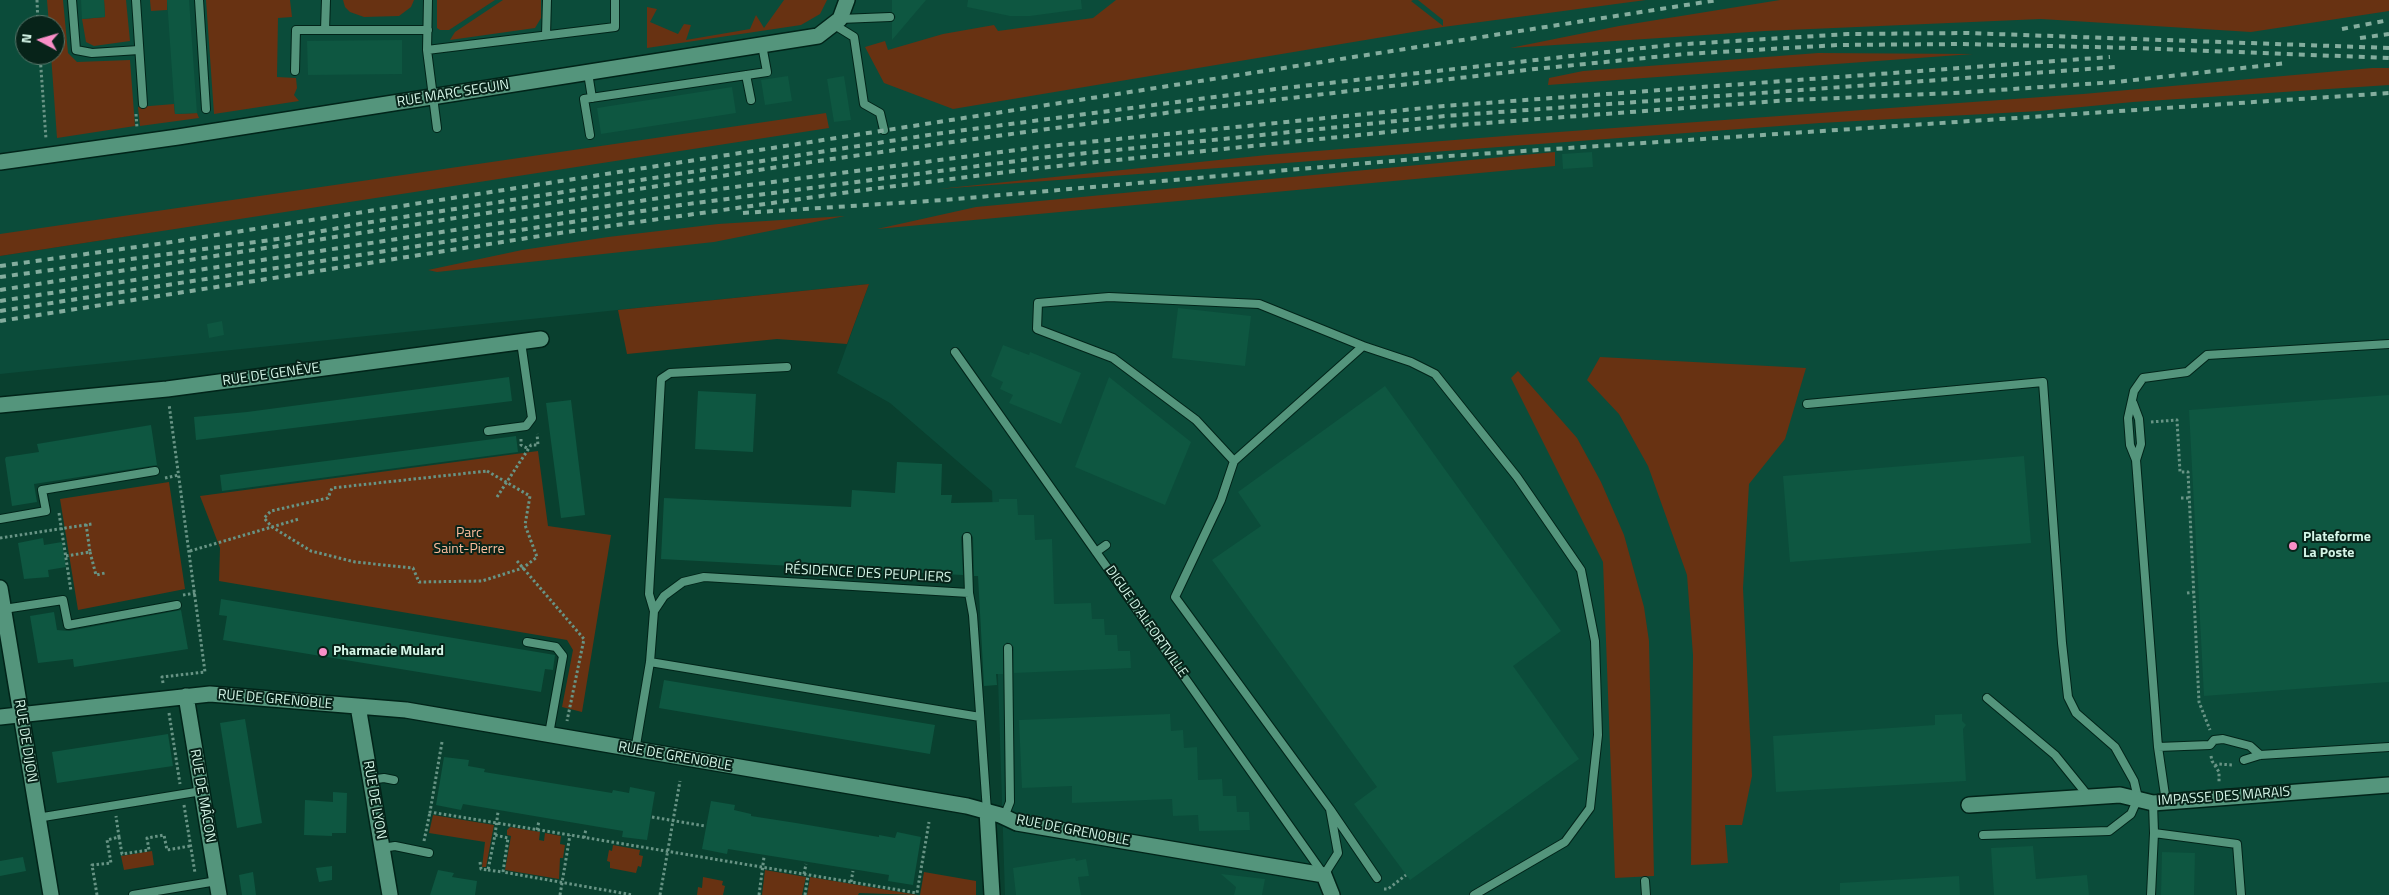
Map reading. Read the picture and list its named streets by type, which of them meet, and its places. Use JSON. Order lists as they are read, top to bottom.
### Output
{
  "streets": {
    "street": [
      "RUE MARC SEGUIN",
      "RUE DE GENÈVE",
      "DIGUE D'ALFORTVILLE",
      "RUE DE GRENOBLE",
      "RUE DE DIJON",
      "RUE DE MÂCON",
      "IMPASSE DES MARAIS",
      "RUE DE LYON"
    ],
    "lane": ["RÉSIDENCE DES PEUPLIERS"]
  },
  "crossings": [
    ["RÉSIDENCE DES PEUPLIERS", "RUE DE GRENOBLE"],
    ["DIGUE D'ALFORTVILLE", "RUE DE GRENOBLE"],
    ["RUE DE GRENOBLE", "RUE DE DIJON"],
    ["RUE DE GRENOBLE", "RUE DE MÂCON"],
    ["RUE DE GRENOBLE", "RUE DE LYON"]
  ],
  "parks": ["Parc Saint-Pierre"],
  "places": ["Plateforme La Poste", "Pharmacie Mulard"],
  "north": "left"
}
